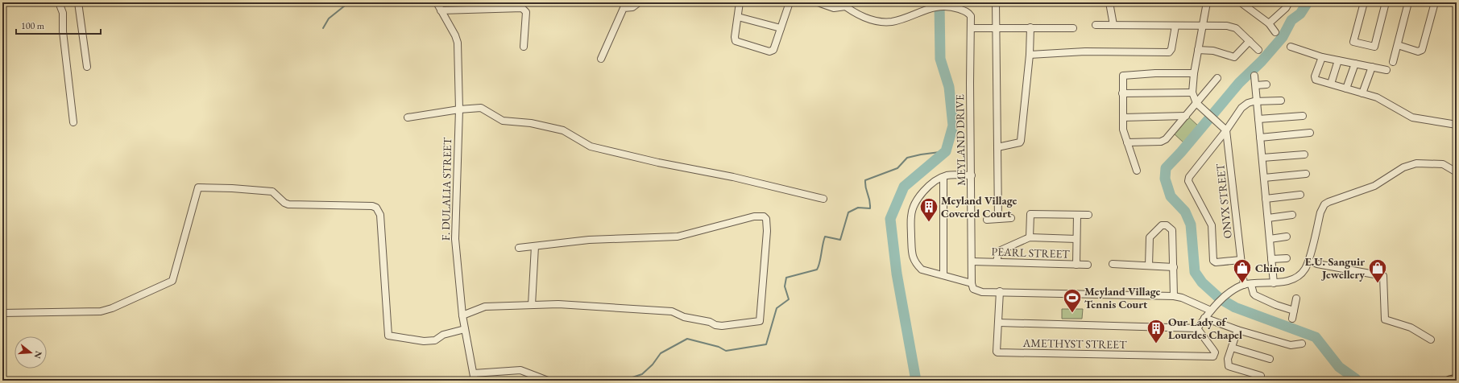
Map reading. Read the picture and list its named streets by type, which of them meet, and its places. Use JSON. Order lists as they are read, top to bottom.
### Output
{
  "streets": {
    "street": [
      "MEYLAND DRIVE",
      "F. DULALIA STREET",
      "ONYX STREET",
      "PEARL STREET",
      "AMETHYST STREET"
    ]
  },
  "crossings": [
    ["MEYLAND DRIVE", "PEARL STREET"]
  ],
  "places": {
    "building": ["Meyland Village Covered Court", "Our Lady of Lourdes Chapel"],
    "shop": ["Chino", "E.U. Sanguir Jewellery"],
    "sports": ["Meyland Village Tennis Court"]
  },
  "scale_bar": "100 m",
  "north": "right"
}
